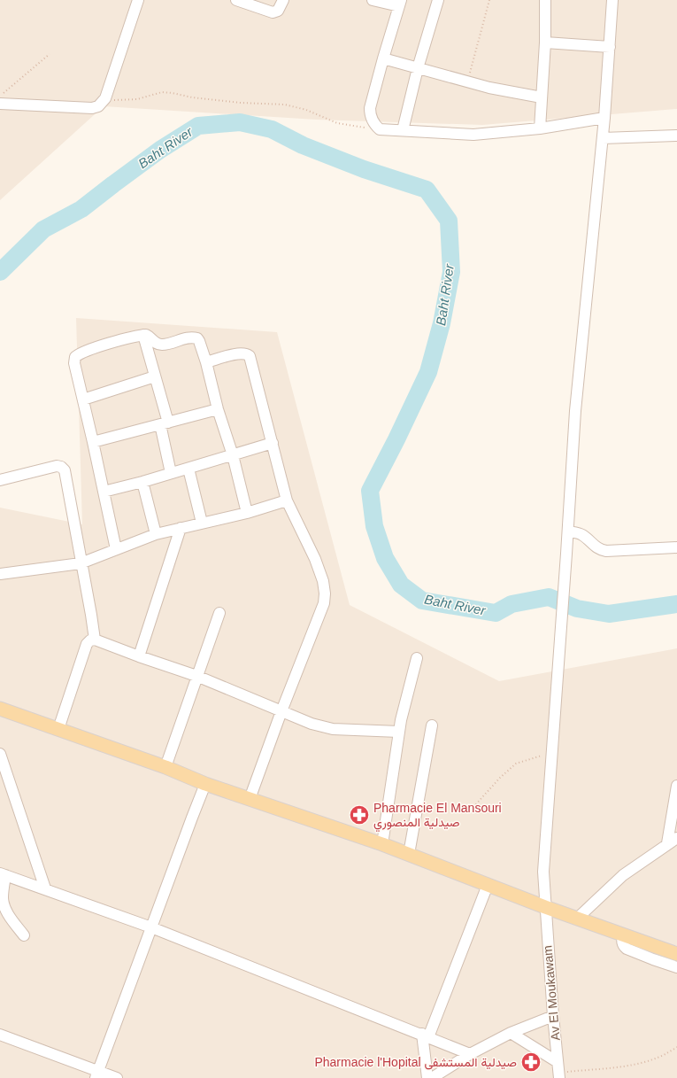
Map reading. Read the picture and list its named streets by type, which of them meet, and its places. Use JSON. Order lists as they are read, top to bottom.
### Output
{
  "streets": {
    "street": ["Av El Moukawam"]
  },
  "water": ["Baht River"],
  "places": {
    "pharmacy": ["Pharmacie El Mansouri صيدلية المنصوري", "Pharmacie l'Hopital صيدلية المستشفى"]
  }
}
